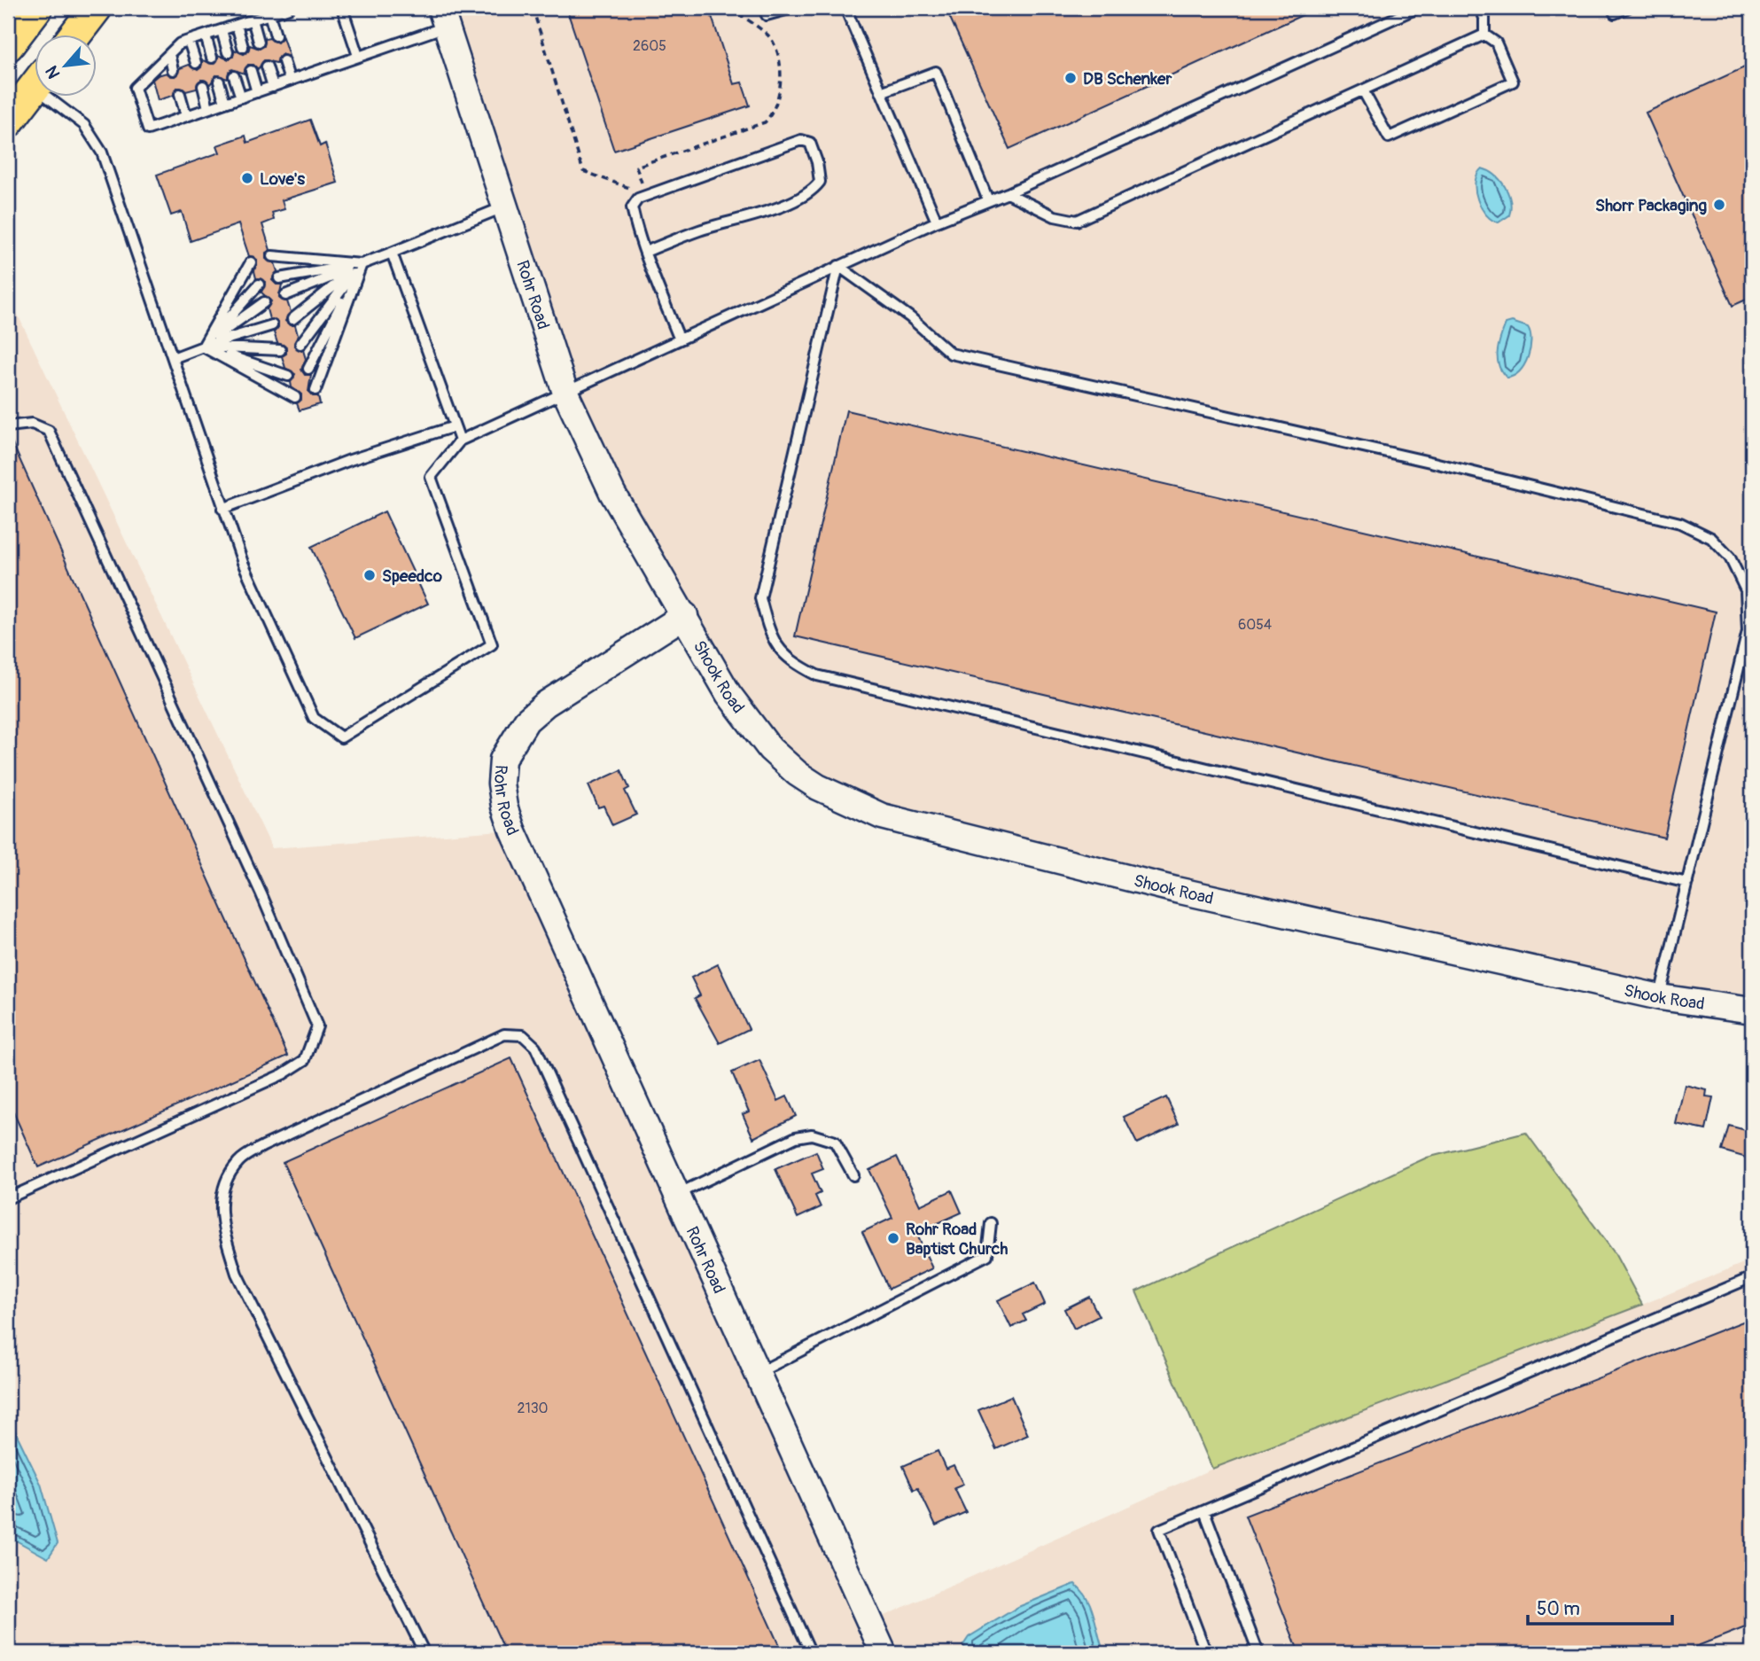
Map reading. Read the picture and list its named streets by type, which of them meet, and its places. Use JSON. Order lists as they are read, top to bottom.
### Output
{
  "streets": {
    "street": ["Rohr Road", "Shook Road"]
  },
  "crossings": [
    ["Rohr Road", "Shook Road"]
  ],
  "places": [
    "DB Schenker",
    "Love's",
    "Shorr Packaging",
    "Speedco",
    "Rohr Road Baptist Church"
  ],
  "house_numbers": ["2605", "6054", "2130"],
  "scale_bar": "50 m",
  "north": "bottom left"
}
